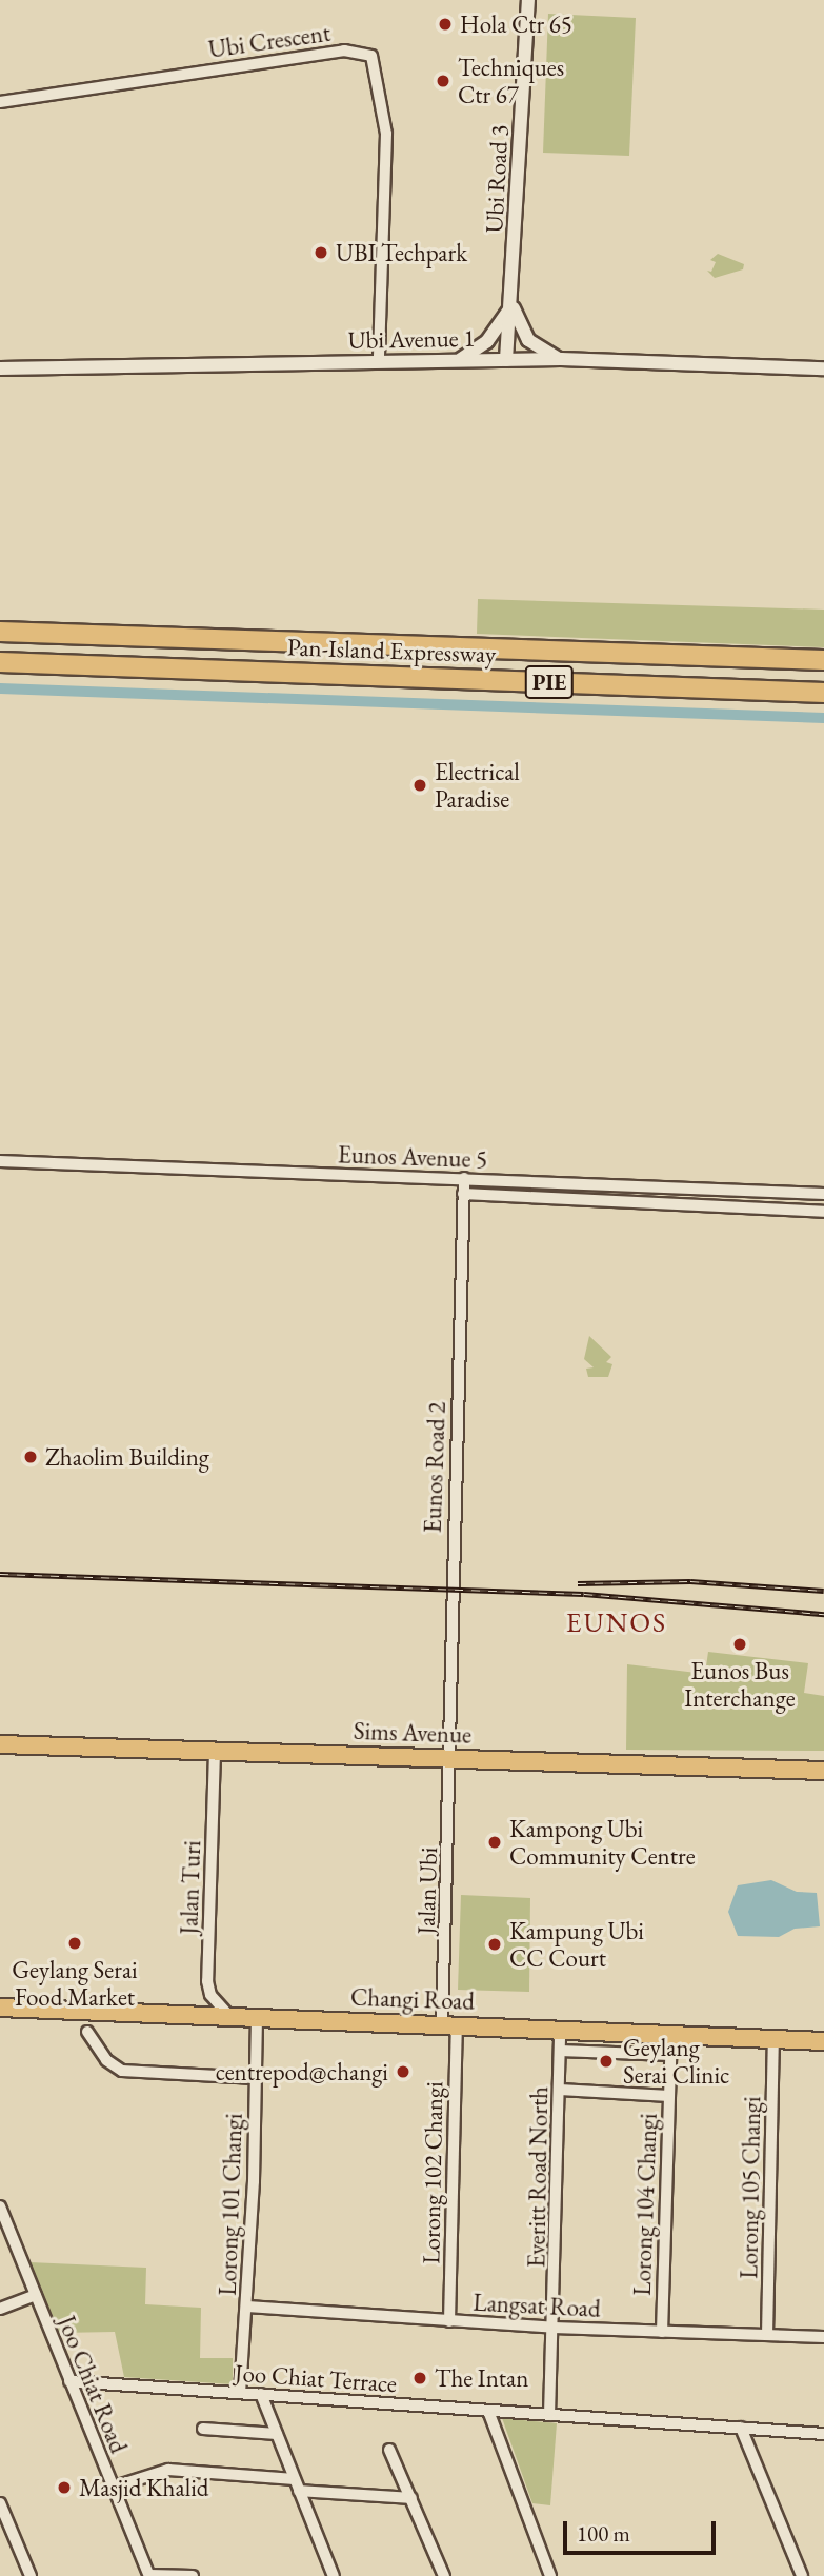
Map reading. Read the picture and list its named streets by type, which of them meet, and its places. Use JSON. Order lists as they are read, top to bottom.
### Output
{
  "streets": {
    "highway": ["Pan-Island Expressway", "PIE"],
    "main road": ["Sims Avenue", "Changi Road"],
    "street": [
      "Ubi Crescent",
      "Ubi Road 3",
      "Ubi Avenue 1",
      "Eunos Avenue 5",
      "Eunos Road 2",
      "Jalan Turi",
      "Jalan Ubi",
      "Lorong 102 Changi",
      "Everitt Road North",
      "Lorong 105 Changi",
      "Lorong 101 Changi",
      "Lorong 104 Changi",
      "Langsat Road",
      "Joo Chiat Terrace",
      "Joo Chiat Road"
    ]
  },
  "crossings": [
    ["Ubi Crescent", "Ubi Avenue 1"],
    ["Ubi Road 3", "Ubi Avenue 1"],
    ["Eunos Avenue 5", "Eunos Road 2"],
    ["Eunos Road 2", "Sims Avenue"],
    ["Eunos Road 2", "Jalan Ubi"],
    ["Sims Avenue", "Jalan Turi"],
    ["Sims Avenue", "Jalan Ubi"],
    ["Jalan Turi", "Changi Road"],
    ["Jalan Ubi", "Changi Road"],
    ["Jalan Ubi", "Lorong 102 Changi"],
    ["Changi Road", "Lorong 102 Changi"],
    ["Changi Road", "Everitt Road North"],
    ["Changi Road", "Lorong 105 Changi"],
    ["Changi Road", "Lorong 101 Changi"],
    ["Changi Road", "Lorong 104 Changi"],
    ["Lorong 102 Changi", "Langsat Road"],
    ["Everitt Road North", "Langsat Road"],
    ["Everitt Road North", "Joo Chiat Terrace"],
    ["Lorong 105 Changi", "Langsat Road"],
    ["Lorong 101 Changi", "Langsat Road"],
    ["Lorong 101 Changi", "Joo Chiat Terrace"],
    ["Lorong 104 Changi", "Langsat Road"],
    ["Joo Chiat Terrace", "Joo Chiat Road"]
  ],
  "districts": ["EUNOS"],
  "places": [
    "Hola Ctr 65",
    "Techniques Ctr 67",
    "UBI Techpark",
    "Electrical Paradise",
    "Zhaolim Building",
    "Eunos Bus Interchange",
    "Kampong Ubi Community Centre",
    "Geylang Serai Food Market",
    "Kampung Ubi CC Court",
    "Geylang Serai Clinic",
    "centrepod@changi",
    "The Intan",
    "Masjid Khalid"
  ],
  "scale_bar": "100 m"
}
